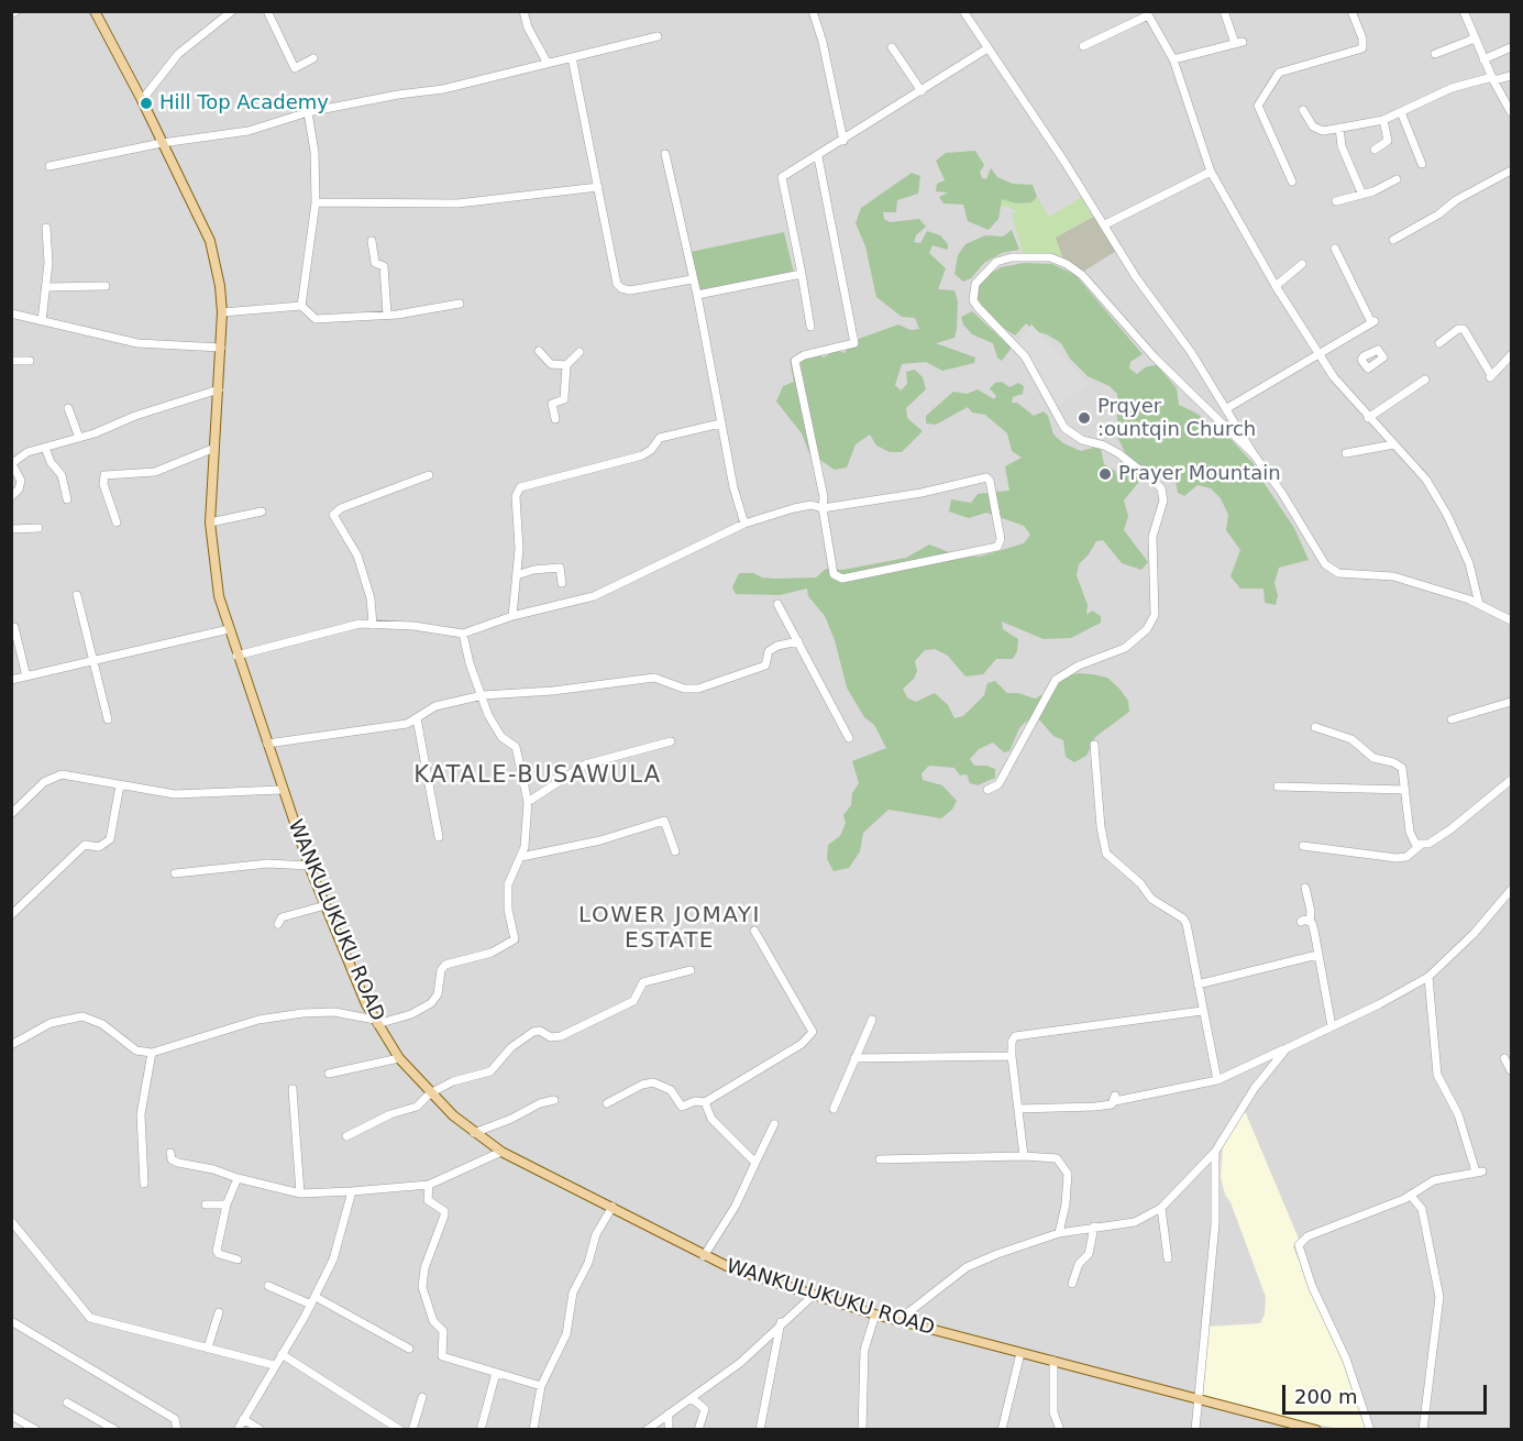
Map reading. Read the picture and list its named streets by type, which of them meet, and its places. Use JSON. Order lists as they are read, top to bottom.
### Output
{
  "streets": {
    "main road": ["WANKULUKUKU ROAD"]
  },
  "districts": ["KATALE-BUSAWULA", "LOWER JOMAYI ESTATE"],
  "places": ["Hill Top Academy", "Prqyer :ountqin Church", "Prayer Mountain"],
  "scale_bar": "200 m"
}
